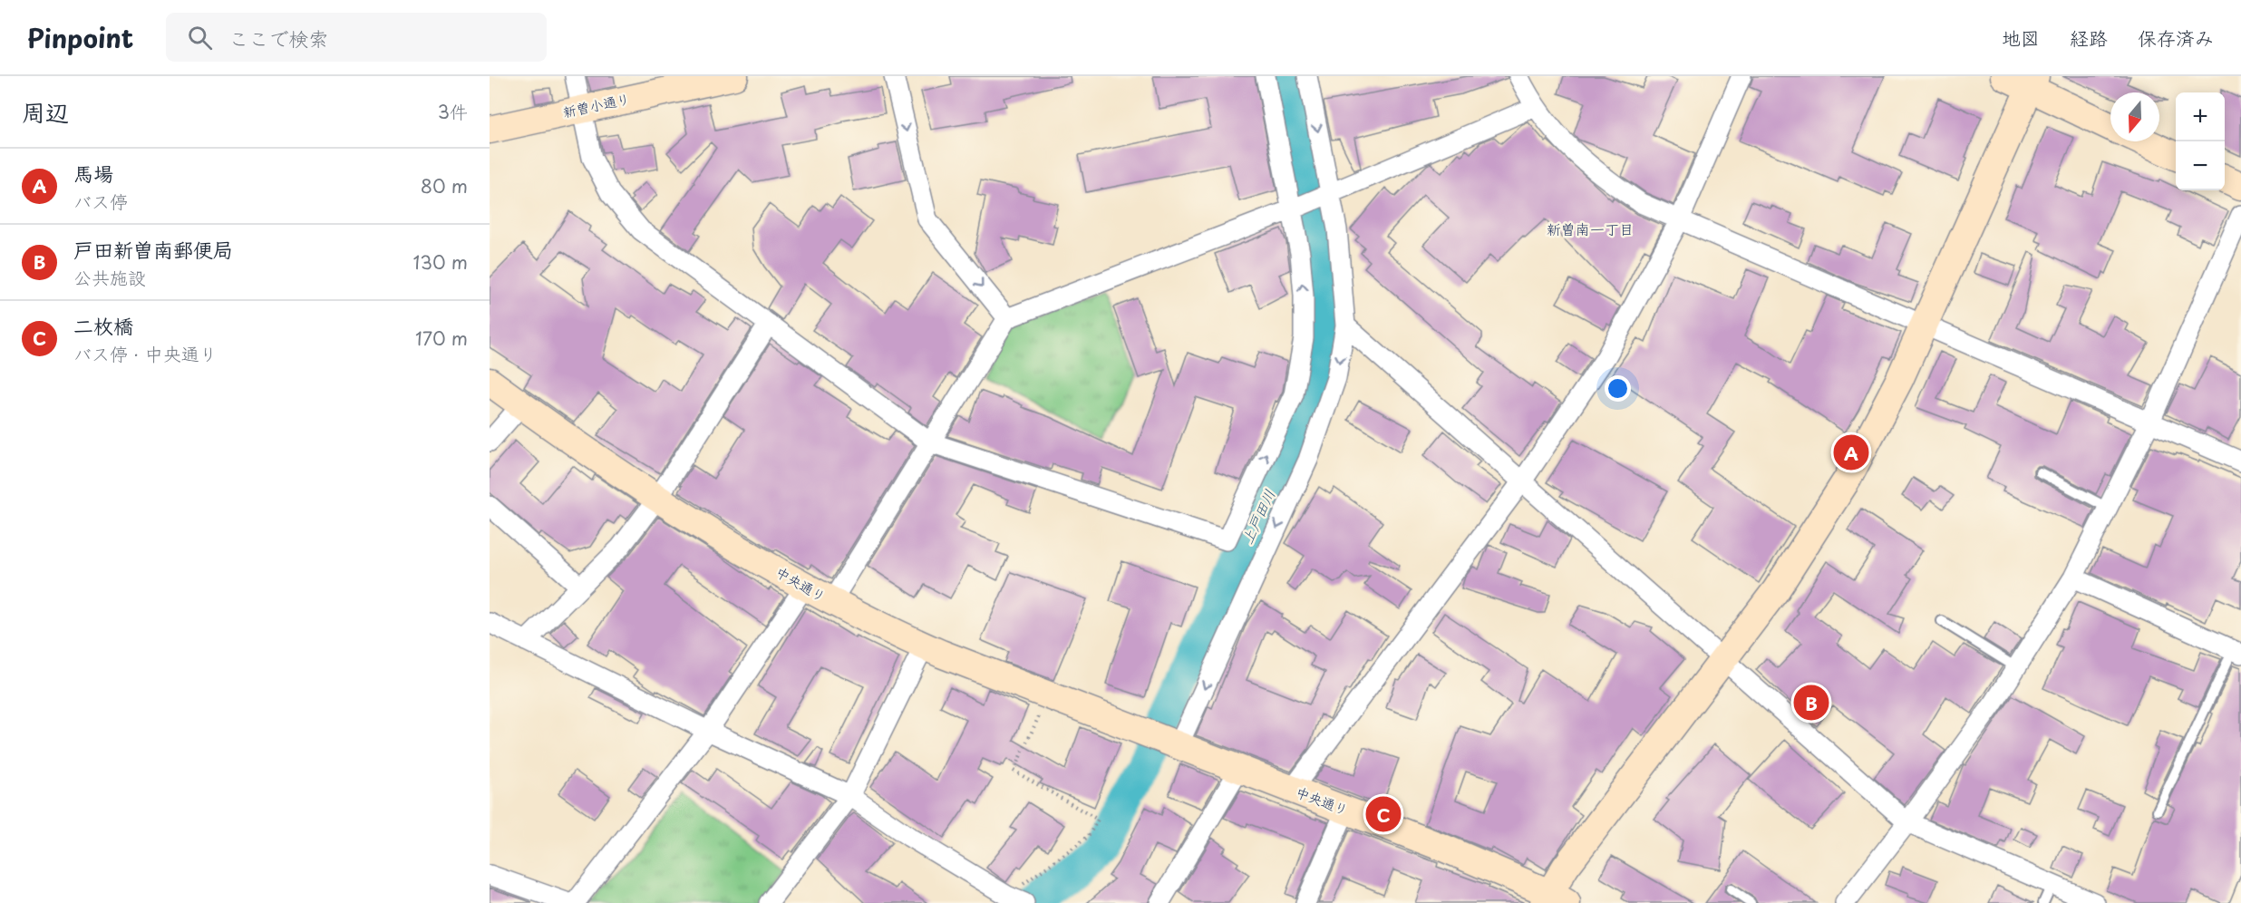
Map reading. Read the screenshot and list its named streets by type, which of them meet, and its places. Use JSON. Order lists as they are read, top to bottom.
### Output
{
  "streets": {
    "street": ["新曽小通り", "中央通り"]
  },
  "districts": ["新曽南一丁目"],
  "water": ["上戸田川"],
  "north": "bottom",
  "page": {
    "header": "Pinpoint",
    "search": "ここで検索",
    "nav": ["地図", "経路", "保存済み"],
    "heading": ["周辺", "3件"],
    "map_buttons": ["+", "−"],
    "list": [
      {
        "mark": "A",
        "name": "馬場",
        "note": "バス停",
        "value": "80 m"
      },
      {
        "mark": "B",
        "name": "戸田新曽南郵便局",
        "note": "公共施設",
        "value": "130 m"
      },
      {
        "mark": "C",
        "name": "二枚橋",
        "note": "バス停 · 中央通り",
        "value": "170 m"
      }
    ],
    "pins": ["A", "B", "C"]
  }
}
